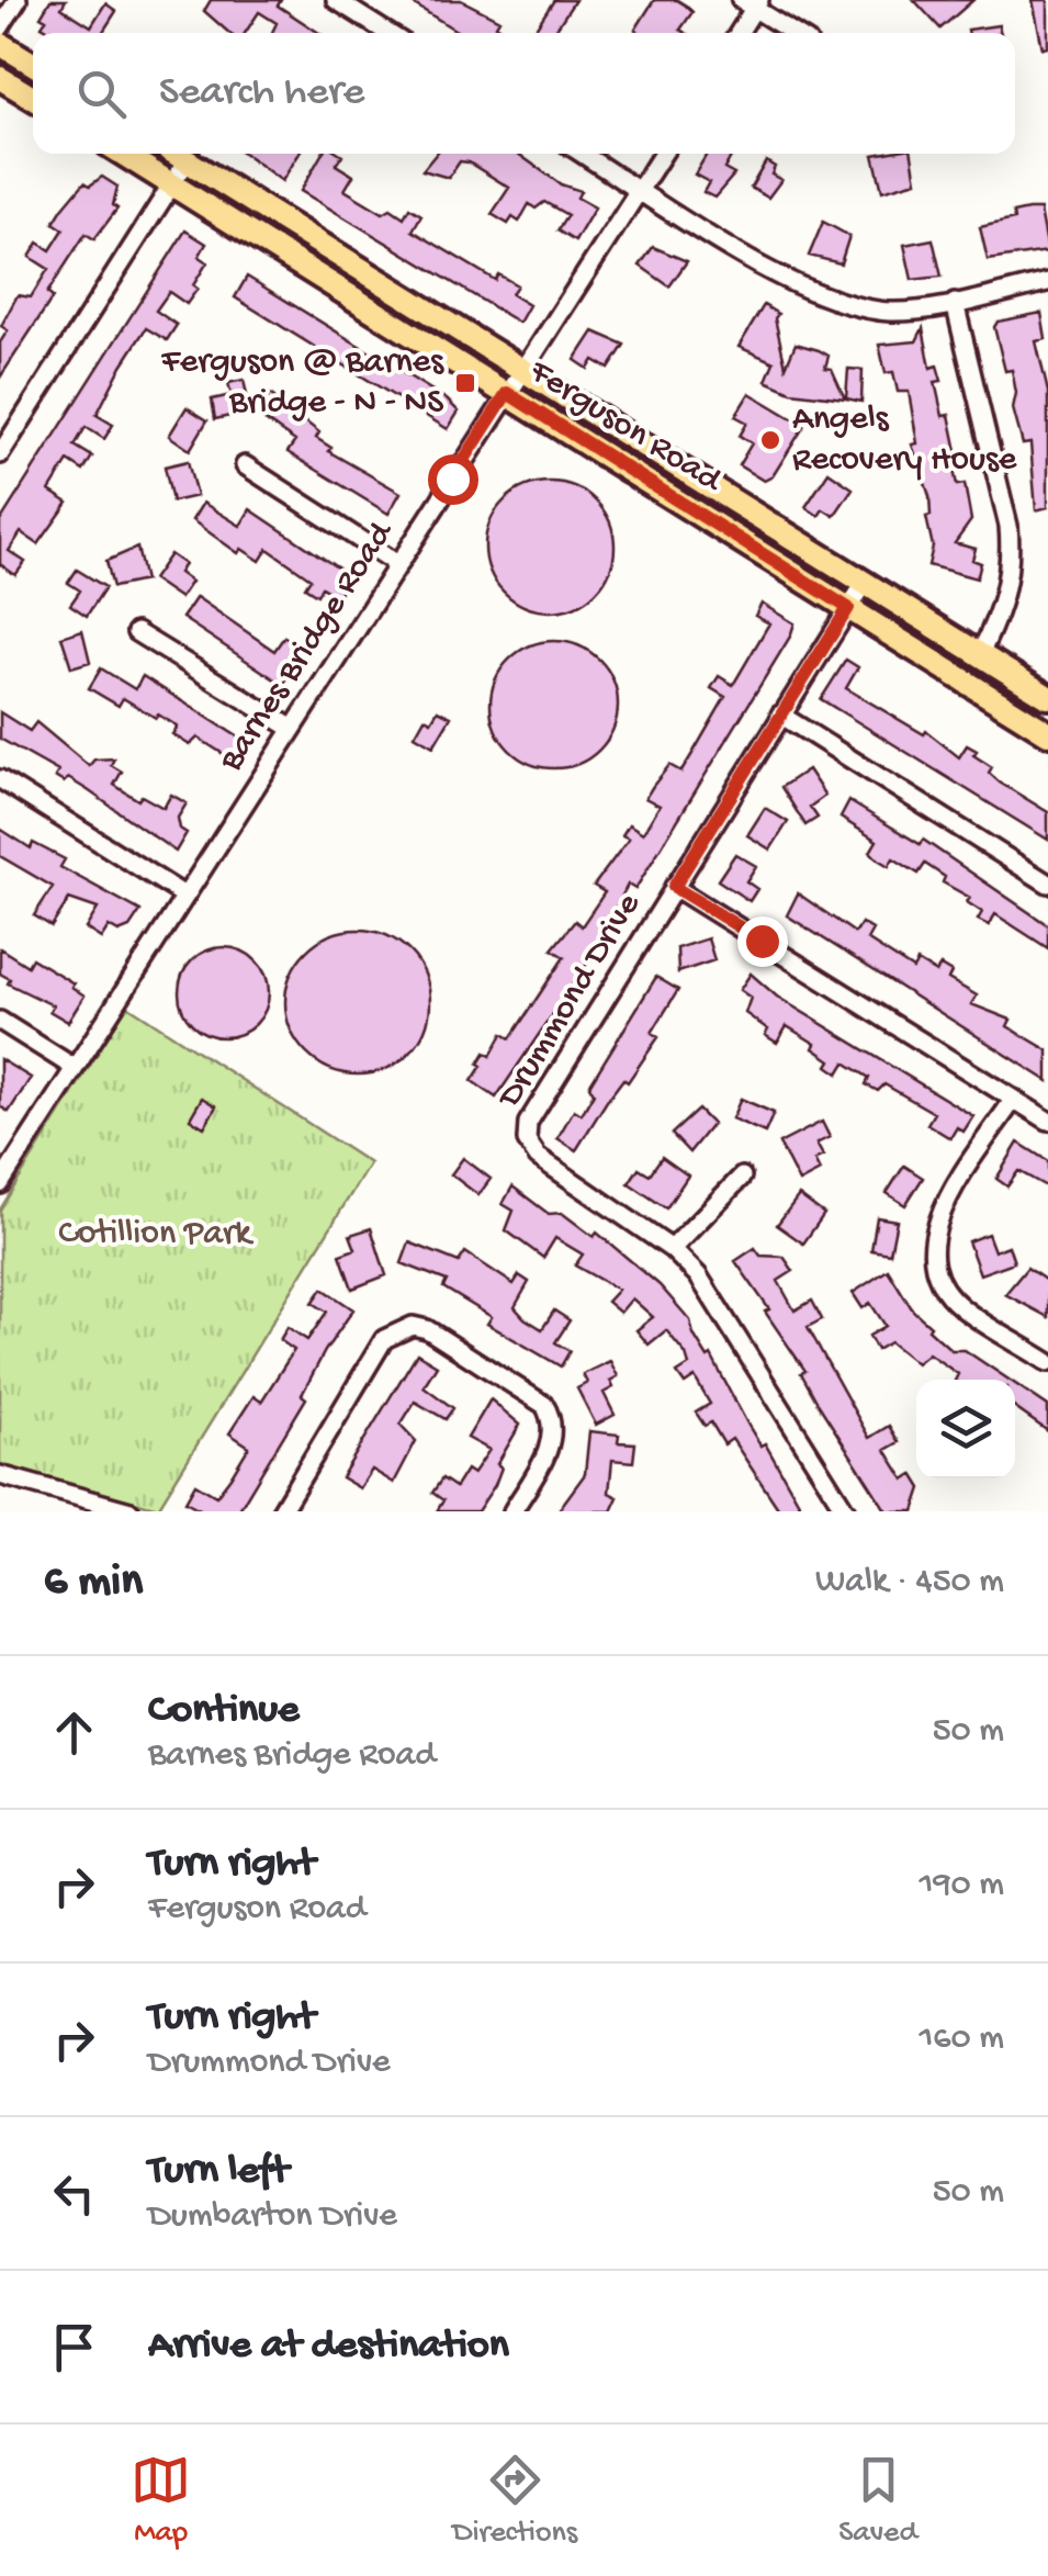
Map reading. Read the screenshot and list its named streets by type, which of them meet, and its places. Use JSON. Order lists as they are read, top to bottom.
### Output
{
  "streets": {
    "main road": ["Ferguson Road"],
    "street": ["Barnes Bridge Road", "Drummond Drive"]
  },
  "crossings": [
    ["Ferguson Road", "Barnes Bridge Road"],
    ["Ferguson Road", "Drummond Drive"]
  ],
  "parks": ["Cotillion Park"],
  "places": {
    "transit": ["Ferguson @ Barnes Bridge - N - NS"],
    "other": ["Angels Recovery House"]
  },
  "page": {
    "search": "Search here",
    "heading": ["6 min", "Walk · 450 m"],
    "list": [
      ["Continue", "Barnes Bridge Road", "50 m"],
      ["Turn right", "Ferguson Road", "190 m"],
      ["Turn right", "Drummond Drive", "160 m"],
      ["Turn left", "Dumbarton Drive", "50 m"],
      "Arrive at destination"
    ],
    "nav": ["Map", "Directions", "Saved"]
  }
}
